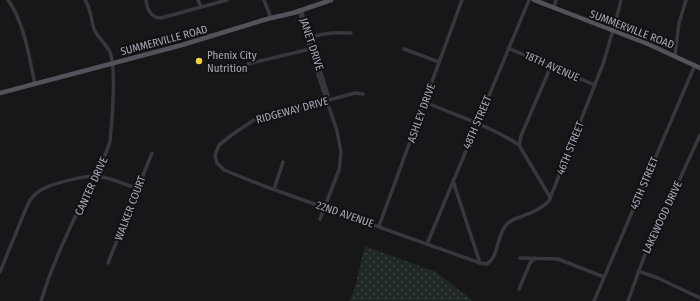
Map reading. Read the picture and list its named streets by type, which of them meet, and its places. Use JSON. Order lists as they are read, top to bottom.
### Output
{
  "streets": {
    "main road": ["SUMMERVILLE ROAD"],
    "street": [
      "JANET DRIVE",
      "18TH AVENUE",
      "RIDGEWAY DRIVE",
      "ASHLEY DRIVE",
      "48TH STREET",
      "46TH STREET",
      "45TH STREET",
      "CANTER DRIVE",
      "WALKER COURT",
      "22ND AVENUE",
      "LAKEWOOD DRIVE"
    ]
  },
  "crossings": [
    ["SUMMERVILLE ROAD", "JANET DRIVE"],
    ["SUMMERVILLE ROAD", "46TH STREET"],
    ["SUMMERVILLE ROAD", "45TH STREET"],
    ["SUMMERVILLE ROAD", "CANTER DRIVE"],
    ["JANET DRIVE", "RIDGEWAY DRIVE"],
    ["JANET DRIVE", "22ND AVENUE"],
    ["18TH AVENUE", "48TH STREET"],
    ["18TH AVENUE", "46TH STREET"],
    ["RIDGEWAY DRIVE", "22ND AVENUE"],
    ["ASHLEY DRIVE", "22ND AVENUE"],
    ["48TH STREET", "22ND AVENUE"],
    ["46TH STREET", "22ND AVENUE"]
  ],
  "places": ["Phenix City Nutrition"]
}
